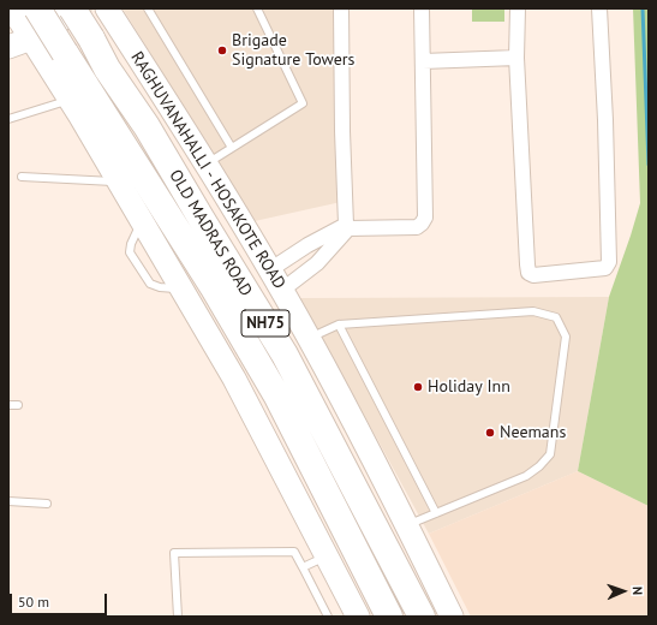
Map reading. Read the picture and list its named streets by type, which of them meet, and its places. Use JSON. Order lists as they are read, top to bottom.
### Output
{
  "streets": {
    "highway": ["OLD MADRAS ROAD", "NH75"],
    "main road": ["RAGHUVANAHALLI - HOSAKOTE ROAD"]
  },
  "places": ["Brigade Signature Towers", "Holiday Inn", "Neemans"],
  "scale_bar": "50 m",
  "north": "right"
}
